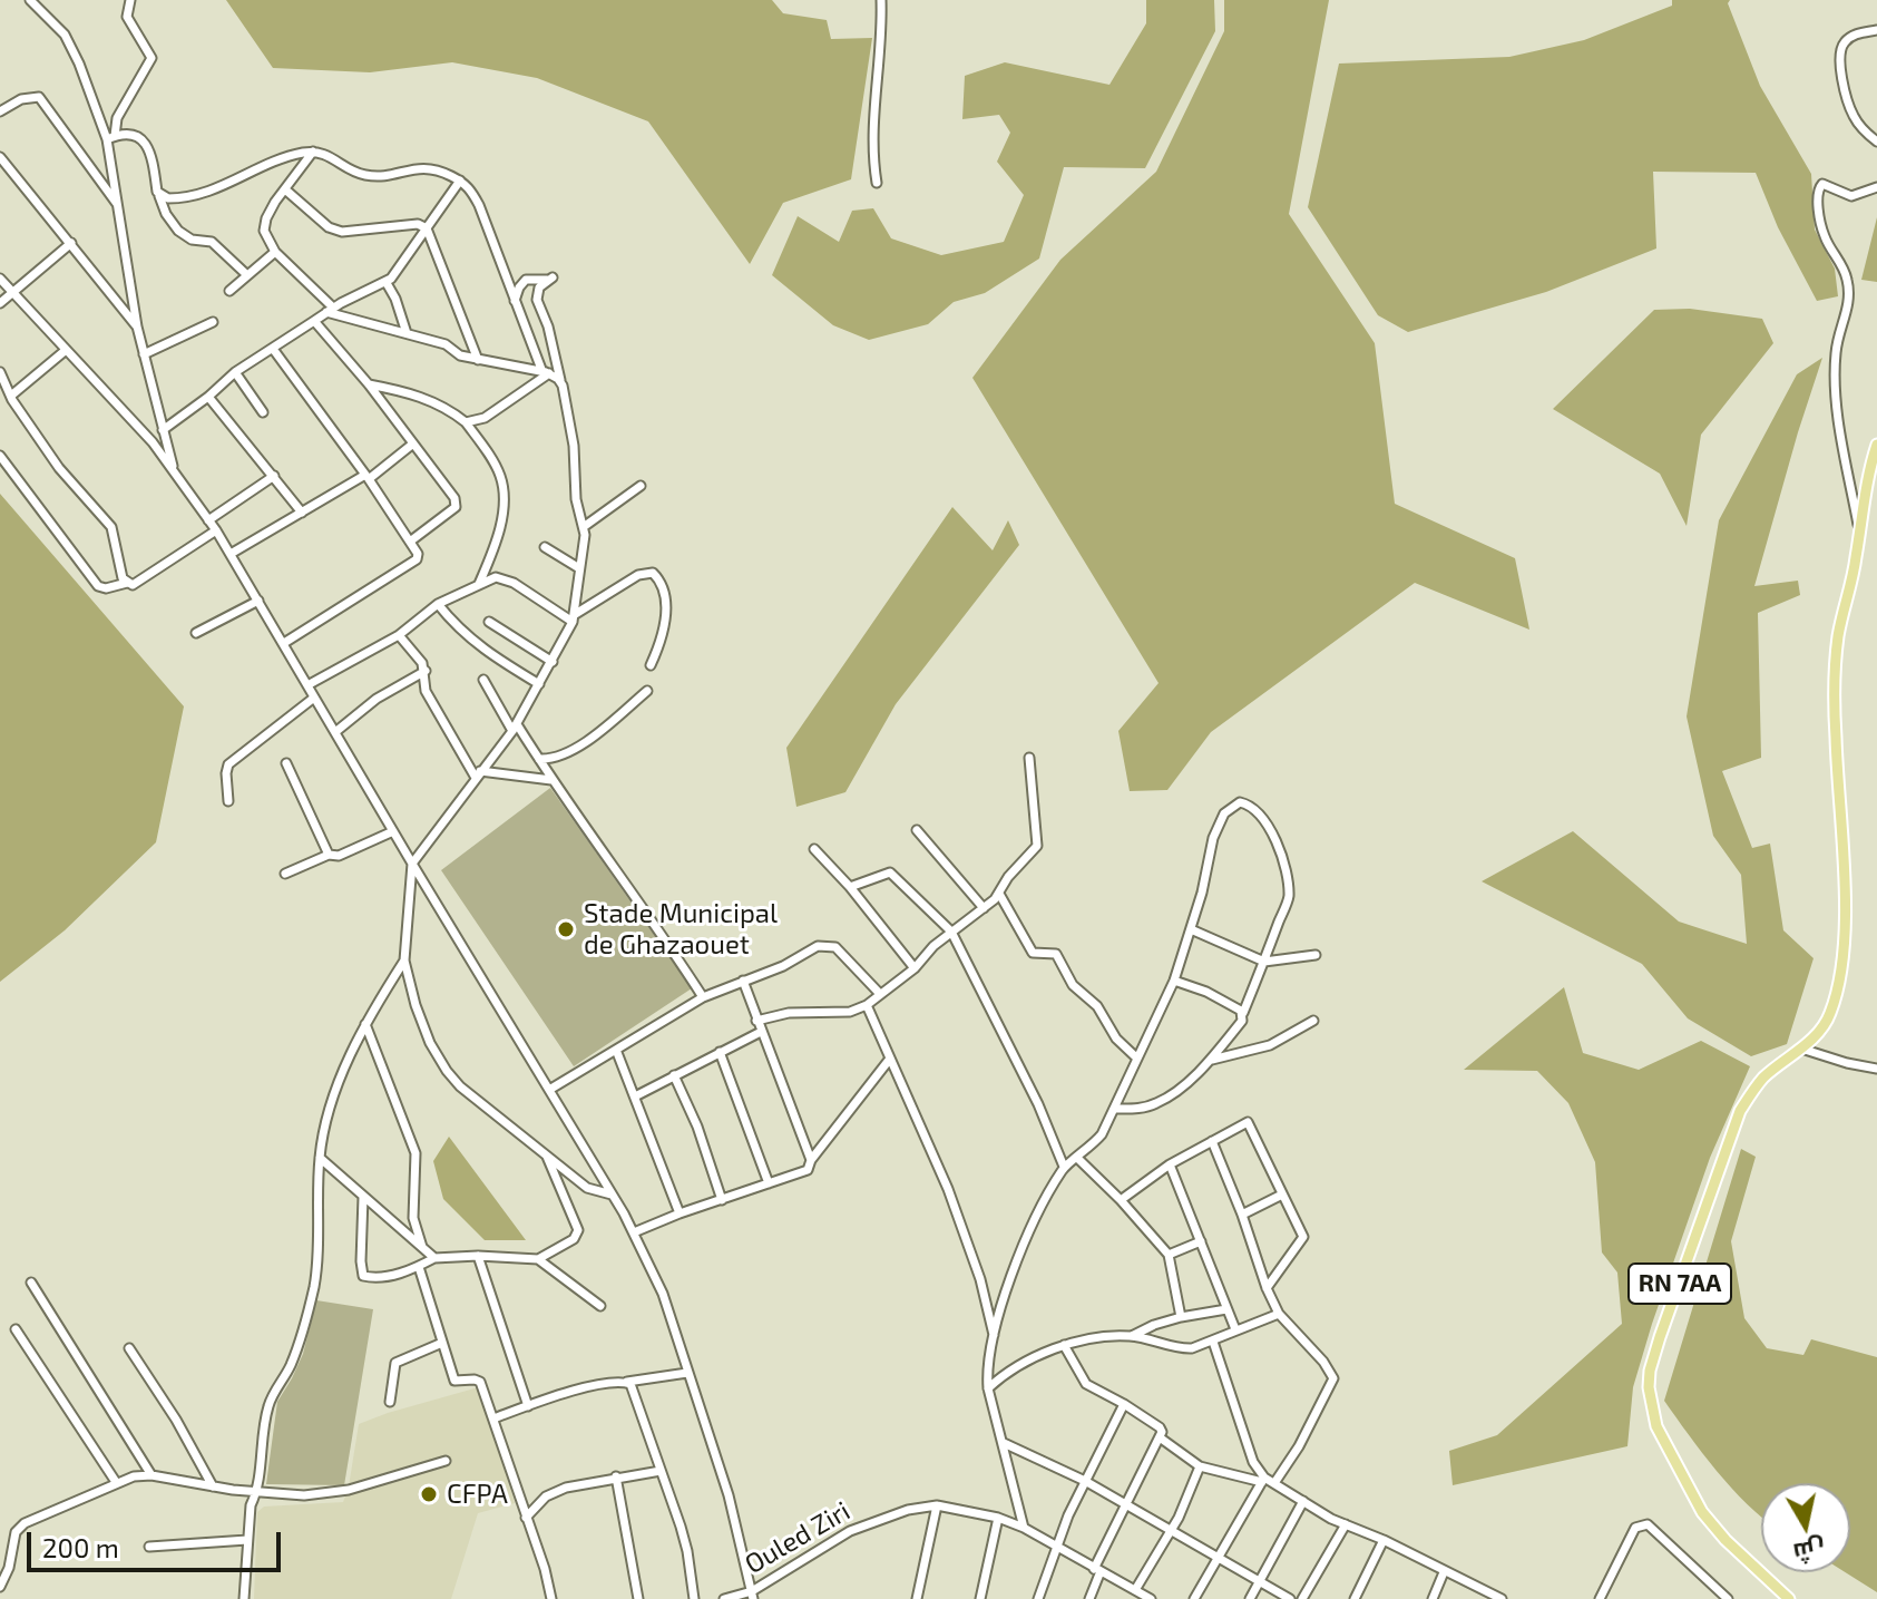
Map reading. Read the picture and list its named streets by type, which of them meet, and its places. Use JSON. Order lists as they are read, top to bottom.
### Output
{
  "streets": {
    "main road": ["RN 7AA"],
    "street": ["Ouled Ziri"]
  },
  "places": ["Stade Municipal de Ghazaouet", "CFPA"],
  "scale_bar": "200 m",
  "north": "bottom"
}
